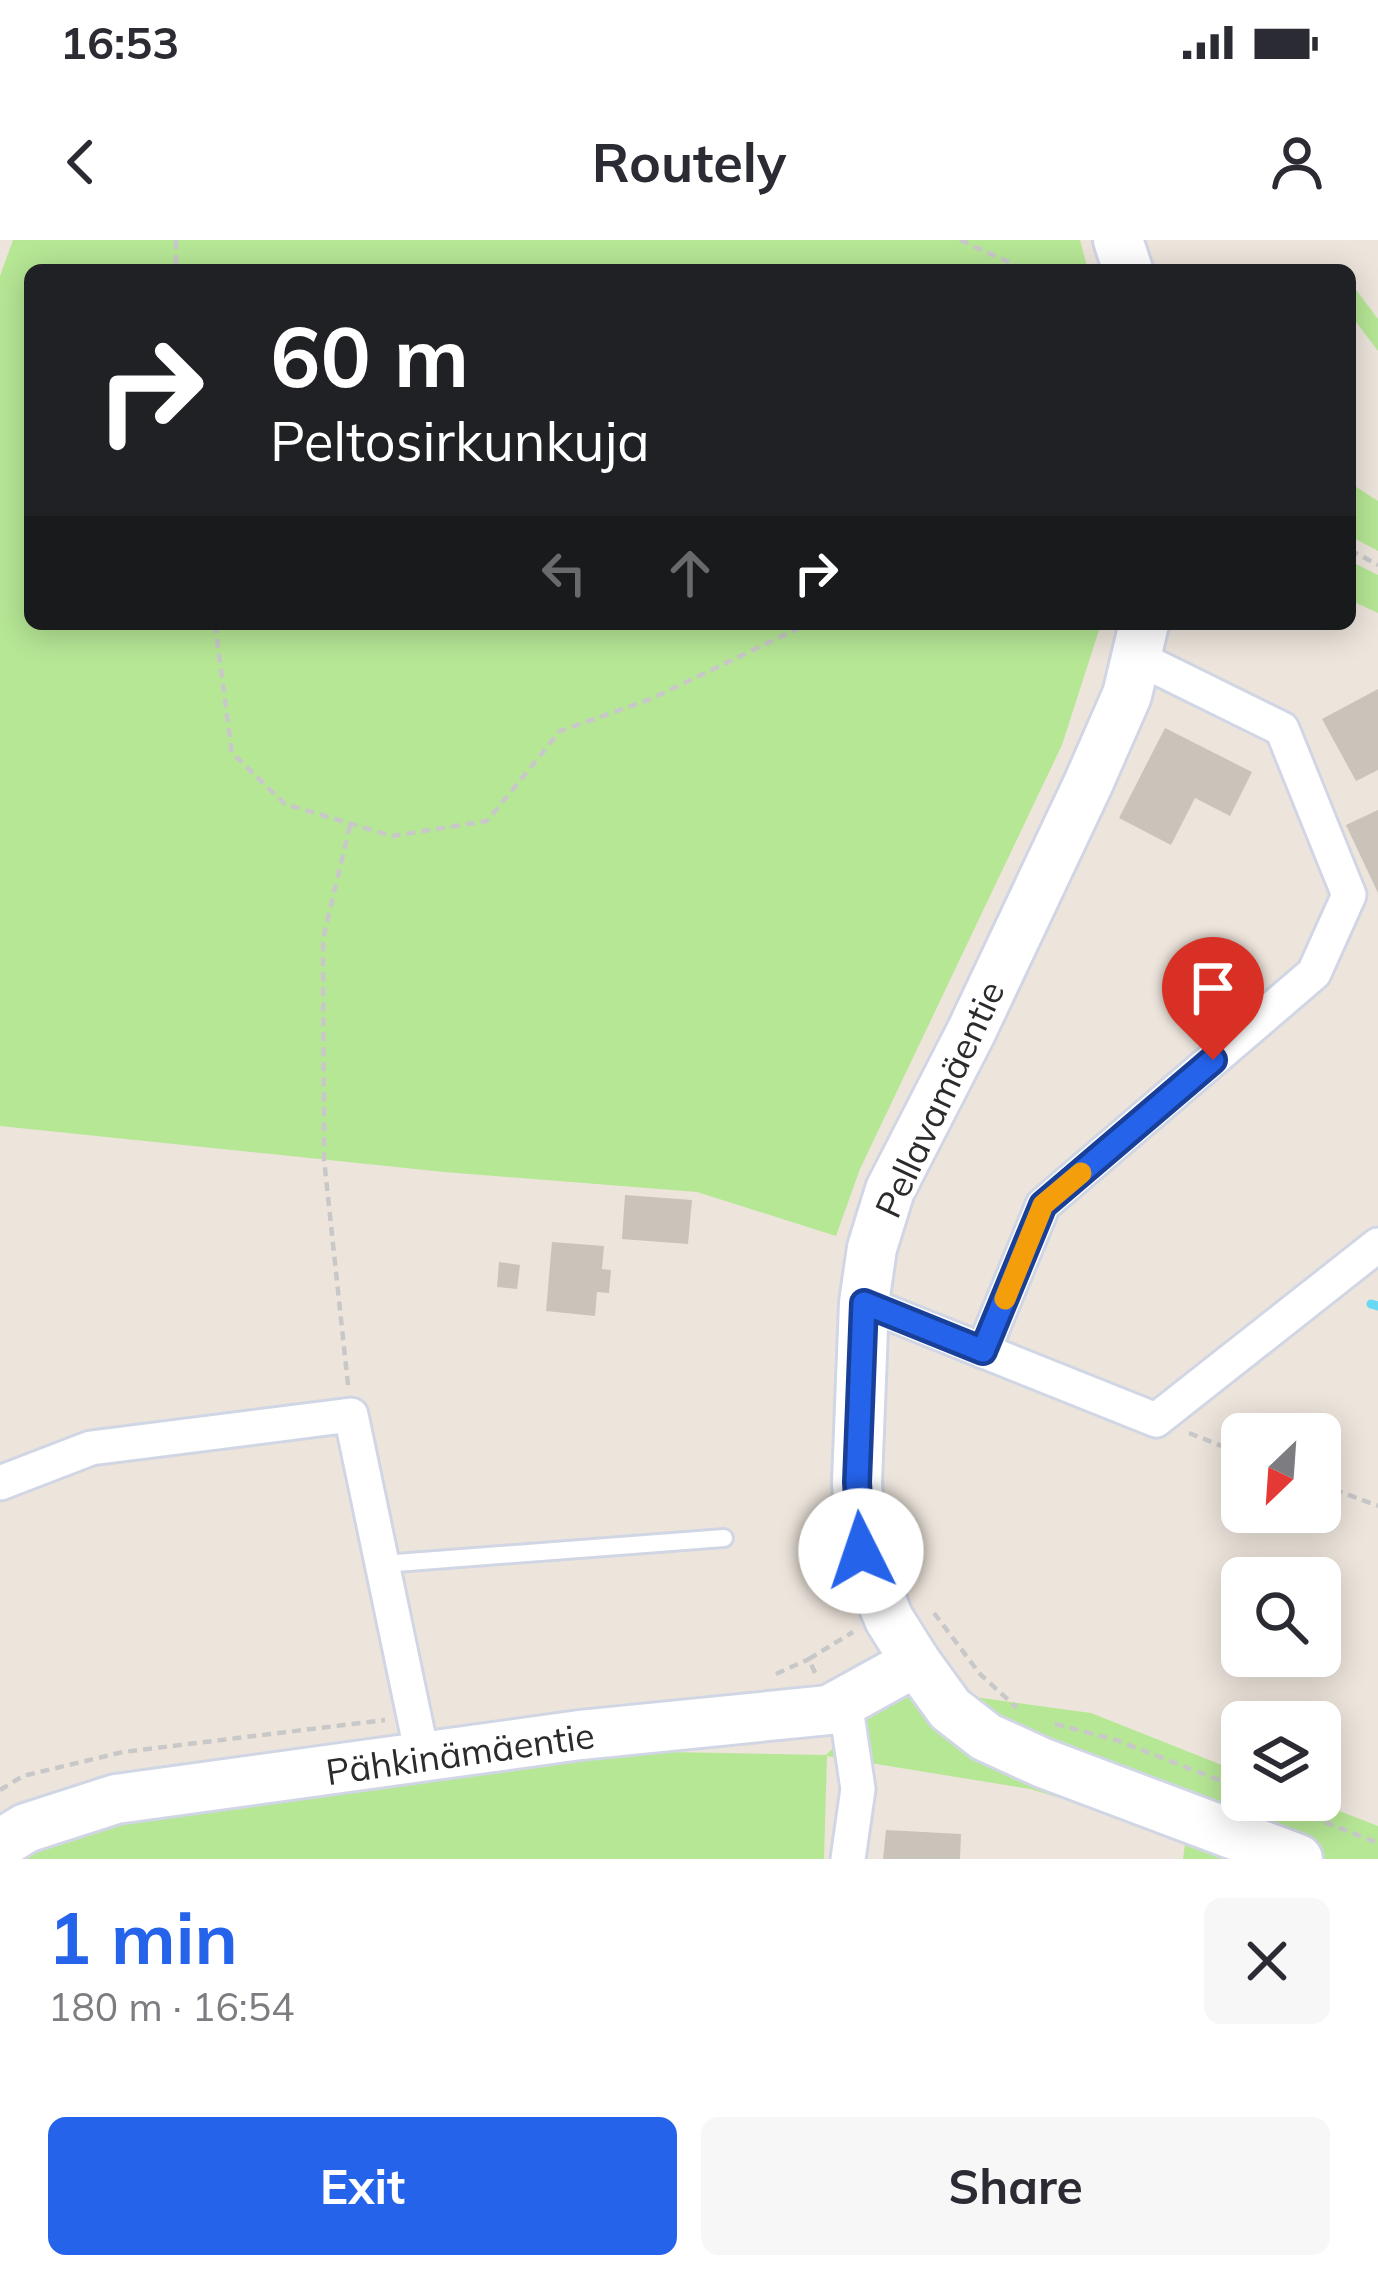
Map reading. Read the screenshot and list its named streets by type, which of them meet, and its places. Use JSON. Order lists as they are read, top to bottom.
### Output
{
  "streets": {
    "street": ["Pellavamäentie", "Pähkinämäentie"]
  },
  "crossings": [
    ["Pellavamäentie", "Pähkinämäentie"]
  ],
  "north": "bottom left",
  "page": {
    "status": "16:53",
    "header": "Routely",
    "turn": ["60 m", "Peltosirkunkuja"],
    "heading": ["1 min", "180 m · 16:54"],
    "buttons": ["Exit", "Share"]
  }
}
